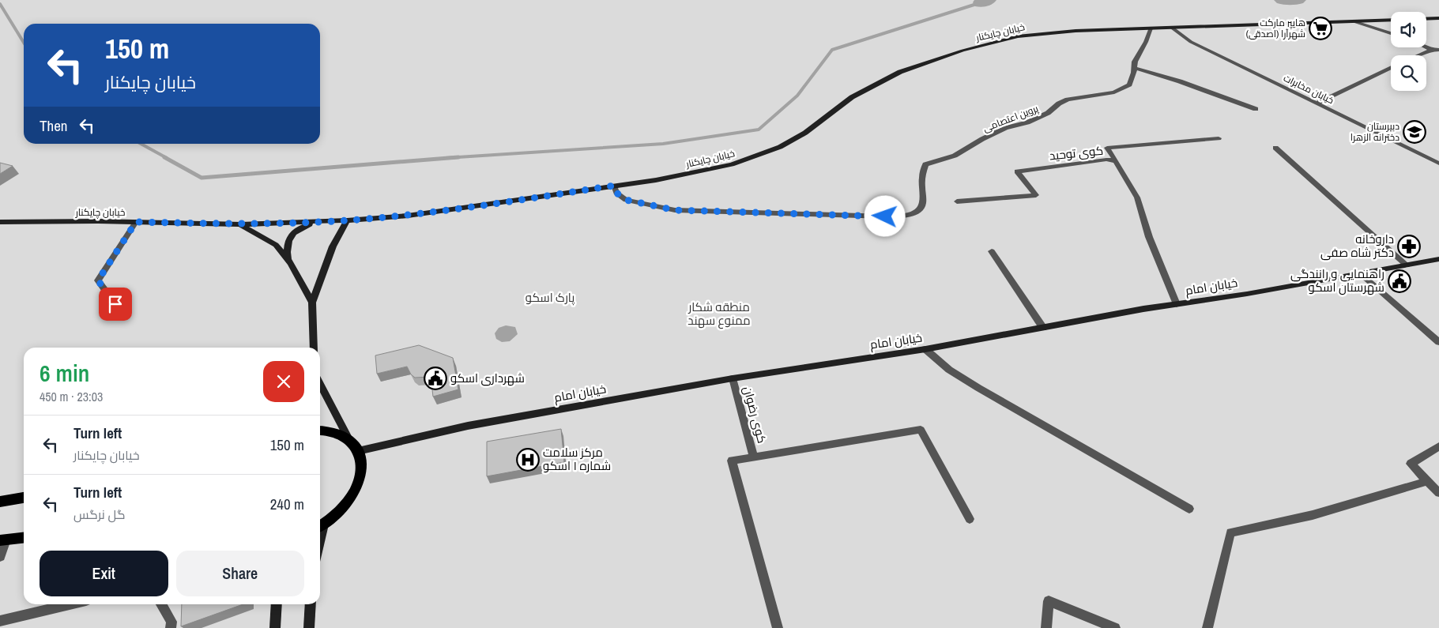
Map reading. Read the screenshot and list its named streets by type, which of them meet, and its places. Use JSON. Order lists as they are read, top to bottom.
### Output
{
  "streets": {
    "main road": ["خیابان چایکنار", "خیابان امام"],
    "street": [
      "خیابان مخابرات",
      "پروین اعتصامی",
      "کوی توحید",
      "کوی رضوان"
    ]
  },
  "crossings": [
    ["خیابان چایکنار", "خیابان مخابرات"],
    ["خیابان چایکنار", "پروین اعتصامی"],
    ["کوی توحید", "خیابان امام"],
    ["خیابان امام", "کوی رضوان"]
  ],
  "parks": ["پارک اسکو", "منطقه شکار ممنوع سهند"],
  "places": {
    "supermarket": ["هایپر مارکت شهرآرا (اصدقی)"],
    "school or university": ["دبیرستان دخترانه الزهرا"],
    "pharmacy": ["داروخانه دکتر شاه صفی"],
    "public building": ["راهنمایی و رانندگی شهرستان اسکو", "شهرداری اسکو"],
    "hospital": ["مرکز سلامت شماره ۱ اسکو"]
  },
  "page": {
    "turn": ["150 m", "خیابان چایکنار"],
    "then": "Then",
    "heading": ["6 min", "450 m · 23:03"],
    "list": [
      {
        "name": "Turn left",
        "note": "خیابان چایکنار",
        "value": "150 m"
      },
      {
        "name": "Turn left",
        "note": "گل نرگس",
        "value": "240 m"
      }
    ],
    "buttons": ["Exit", "Share"]
  }
}
